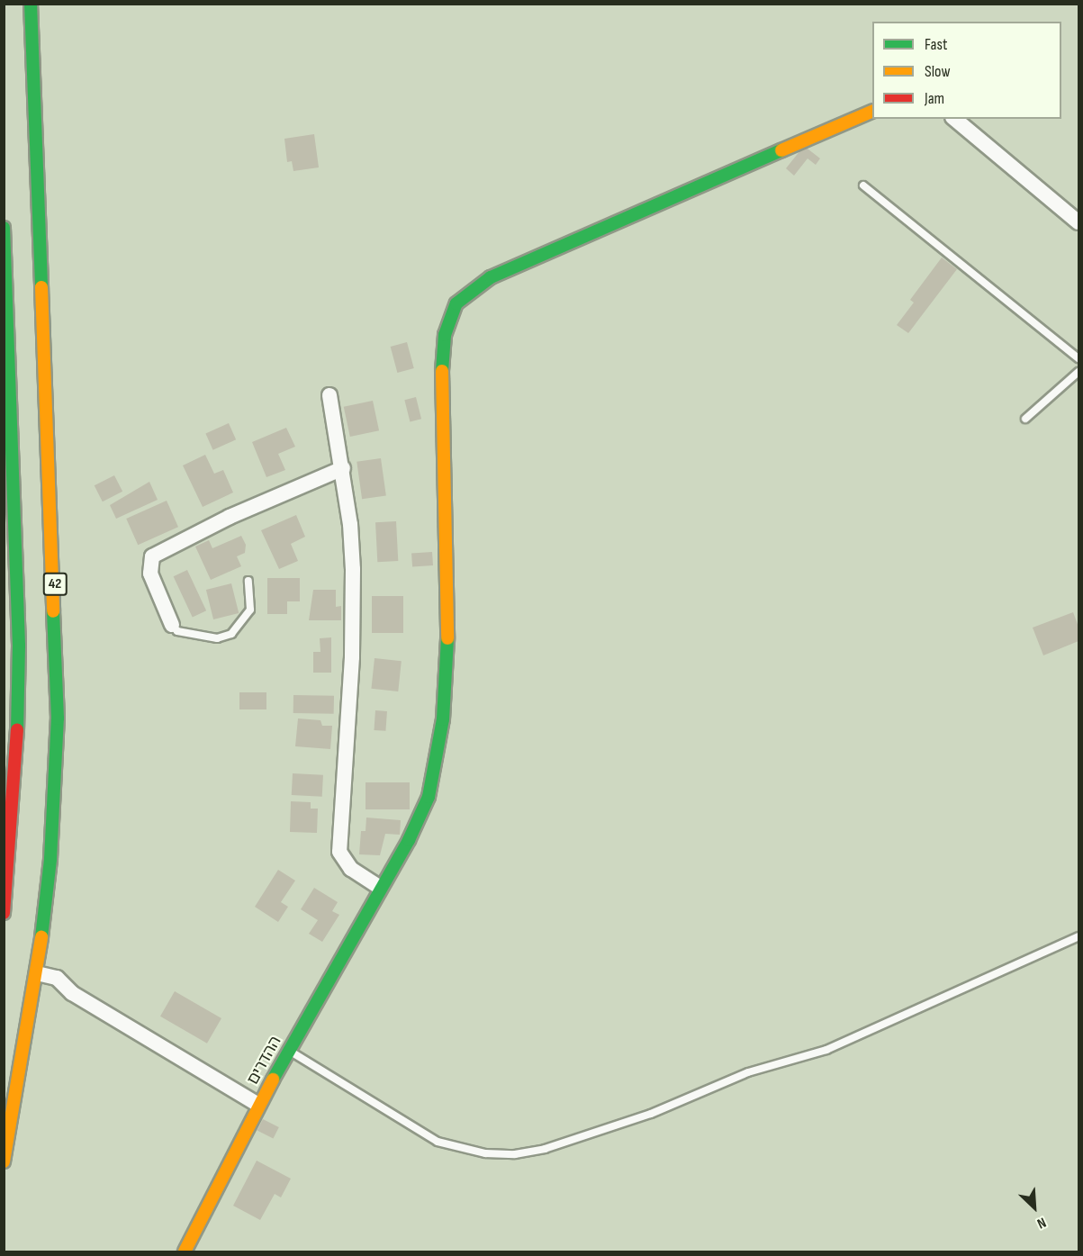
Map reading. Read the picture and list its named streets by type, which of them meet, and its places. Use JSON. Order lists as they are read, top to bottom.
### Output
{
  "streets": {
    "main road": ["42", "ההדרים"]
  },
  "legend": ["Fast", "Slow", "Jam"],
  "north": "bottom right"
}
